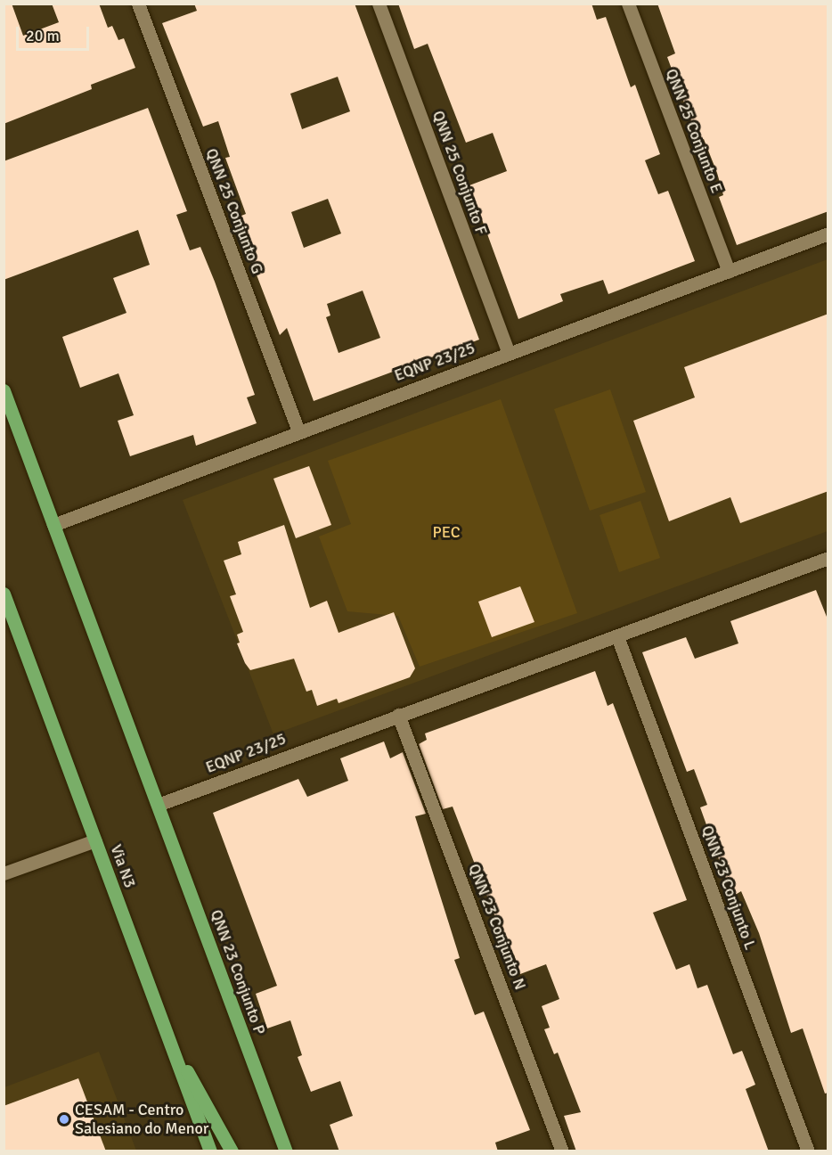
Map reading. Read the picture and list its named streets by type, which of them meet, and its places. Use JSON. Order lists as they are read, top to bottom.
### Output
{
  "streets": {
    "main road": ["Via N3", "QNN 23 Conjunto P"],
    "street": [
      "QNN 25 Conjunto E",
      "QNN 25 Conjunto F",
      "QNN 25 Conjunto G",
      "EQNP 23/25",
      "QNN 23 Conjunto L",
      "QNN 23 Conjunto N"
    ]
  },
  "crossings": [
    ["QNN 25 Conjunto E", "EQNP 23/25"],
    ["QNN 25 Conjunto F", "EQNP 23/25"],
    ["QNN 25 Conjunto G", "EQNP 23/25"],
    ["EQNP 23/25", "QNN 23 Conjunto L"],
    ["EQNP 23/25", "QNN 23 Conjunto N"],
    ["EQNP 23/25", "QNN 23 Conjunto P"]
  ],
  "parks": ["PEC"],
  "places": ["CESAM - Centro Salesiano do Menor"],
  "scale_bar": "20 m"
}
